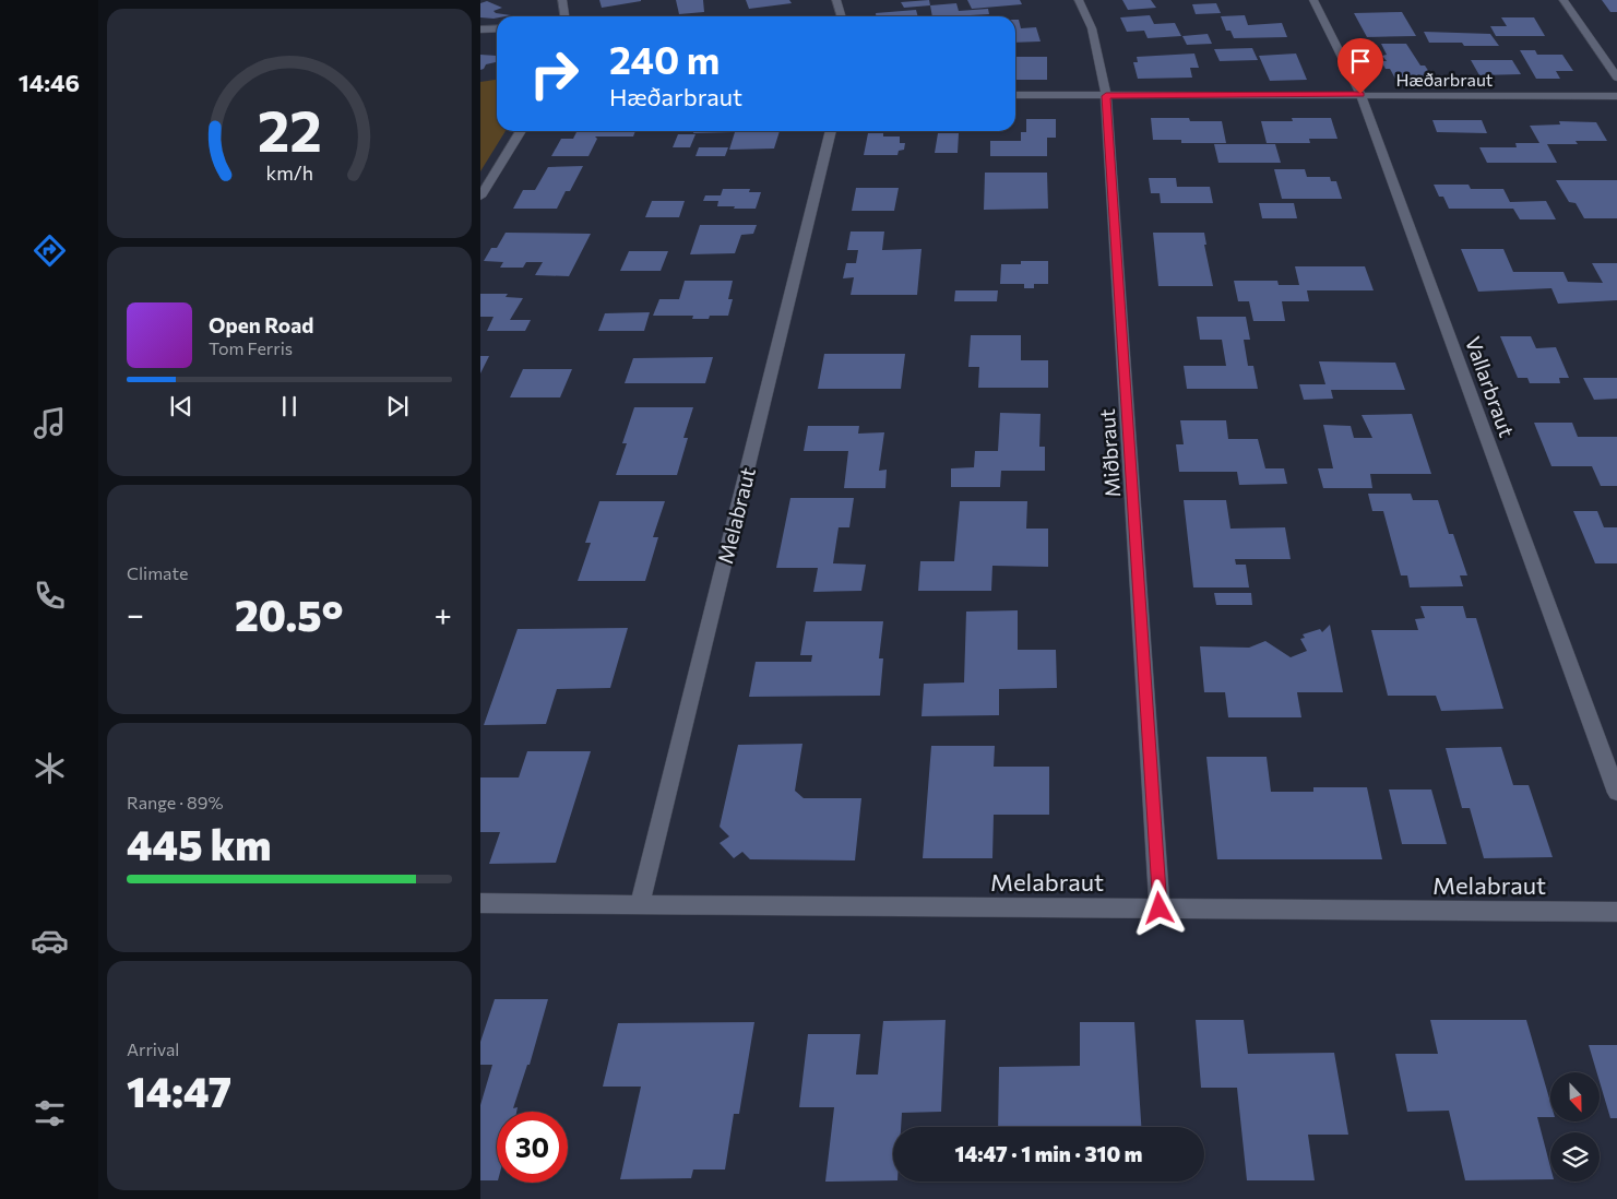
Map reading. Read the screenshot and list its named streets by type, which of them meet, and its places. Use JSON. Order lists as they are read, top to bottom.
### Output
{
  "streets": {
    "street": [
      "Hæðarbraut",
      "Vallarbraut",
      "Miðbraut",
      "Melabraut"
    ]
  },
  "crossings": [
    ["Hæðarbraut", "Vallarbraut"],
    ["Hæðarbraut", "Miðbraut"],
    ["Miðbraut", "Melabraut"]
  ],
  "north": "bottom",
  "page": {
    "tabs": "14:46",
    "turn": ["240 m", "Hæðarbraut"],
    "song": ["Open Road", "Tom Ferris"],
    "tile": [
      "Climate",
      ["Range · 89%", "445 km"],
      ["Arrival", "14:47"]
    ],
    "heat": ["−", "20.5°", "+"],
    "limit": "30",
    "trip": "14:47 · 1 min · 310 m",
    "gauge": ["22", "km/h"]
  }
}
